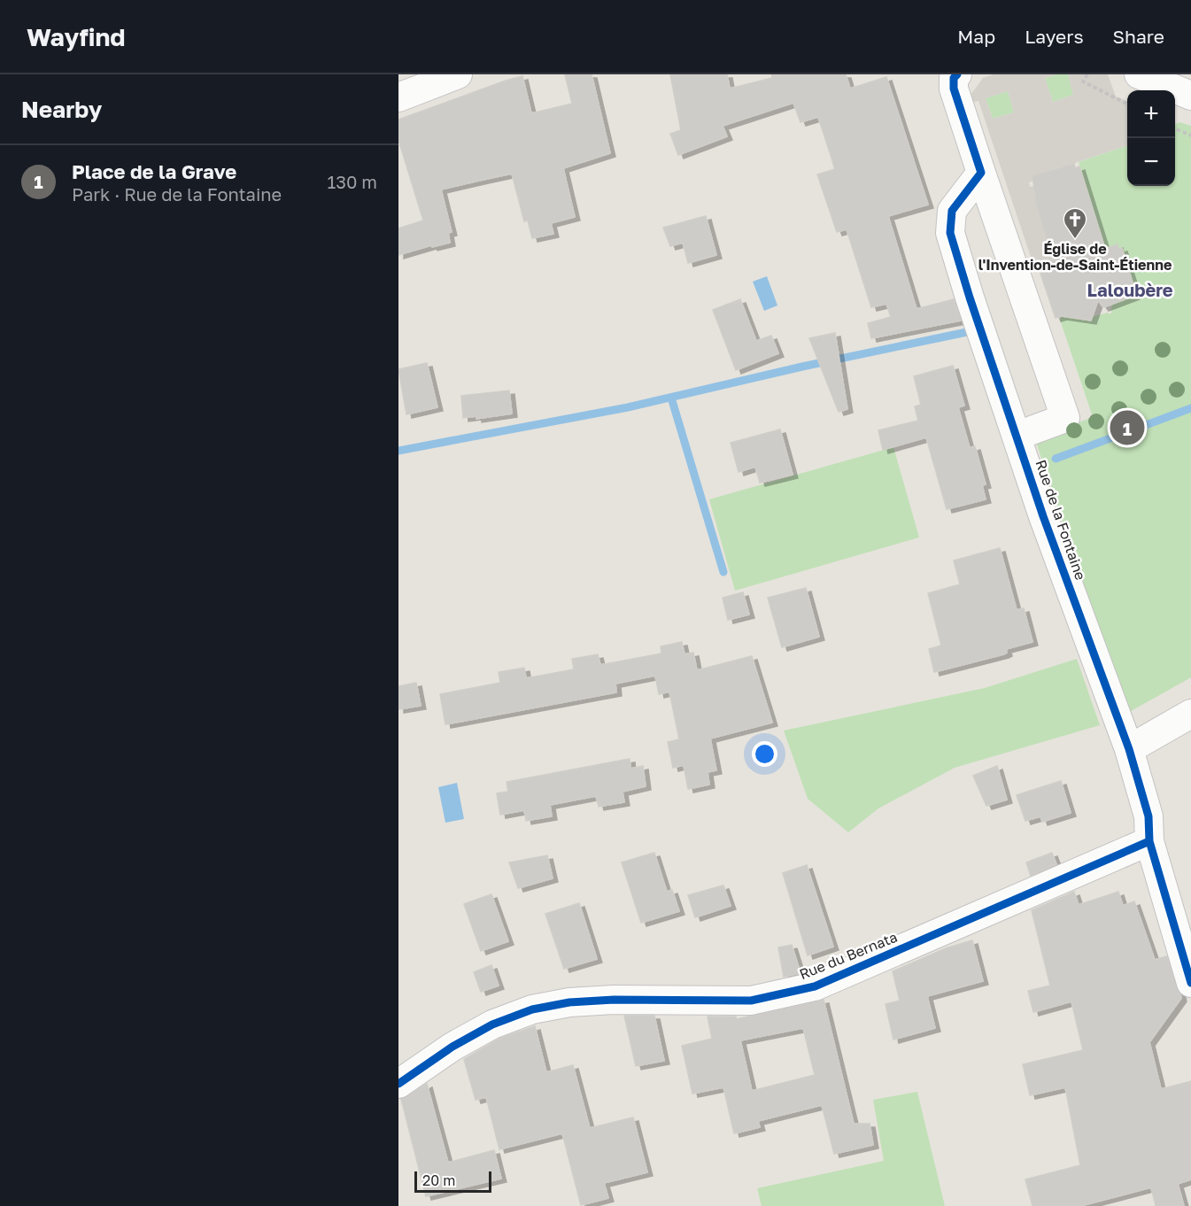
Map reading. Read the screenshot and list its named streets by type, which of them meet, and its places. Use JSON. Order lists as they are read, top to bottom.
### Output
{
  "streets": {
    "street": ["Rue de la Fontaine", "Rue du Bernata"]
  },
  "crossings": [
    ["Rue de la Fontaine", "Rue du Bernata"]
  ],
  "districts": ["Laloubère"],
  "places": {
    "church": ["Église de l'Invention-de-Saint-Étienne"]
  },
  "scale_bar": "20 m",
  "page": {
    "header": "Wayfind",
    "nav": ["Map", "Layers", "Share"],
    "heading": "Nearby",
    "map_buttons": ["+", "−"],
    "list": [
      {
        "mark": "1",
        "name": "Place de la Grave",
        "note": "Park · Rue de la Fontaine",
        "value": "130 m"
      }
    ],
    "pins": "1",
    "scale": "20 m"
  }
}
